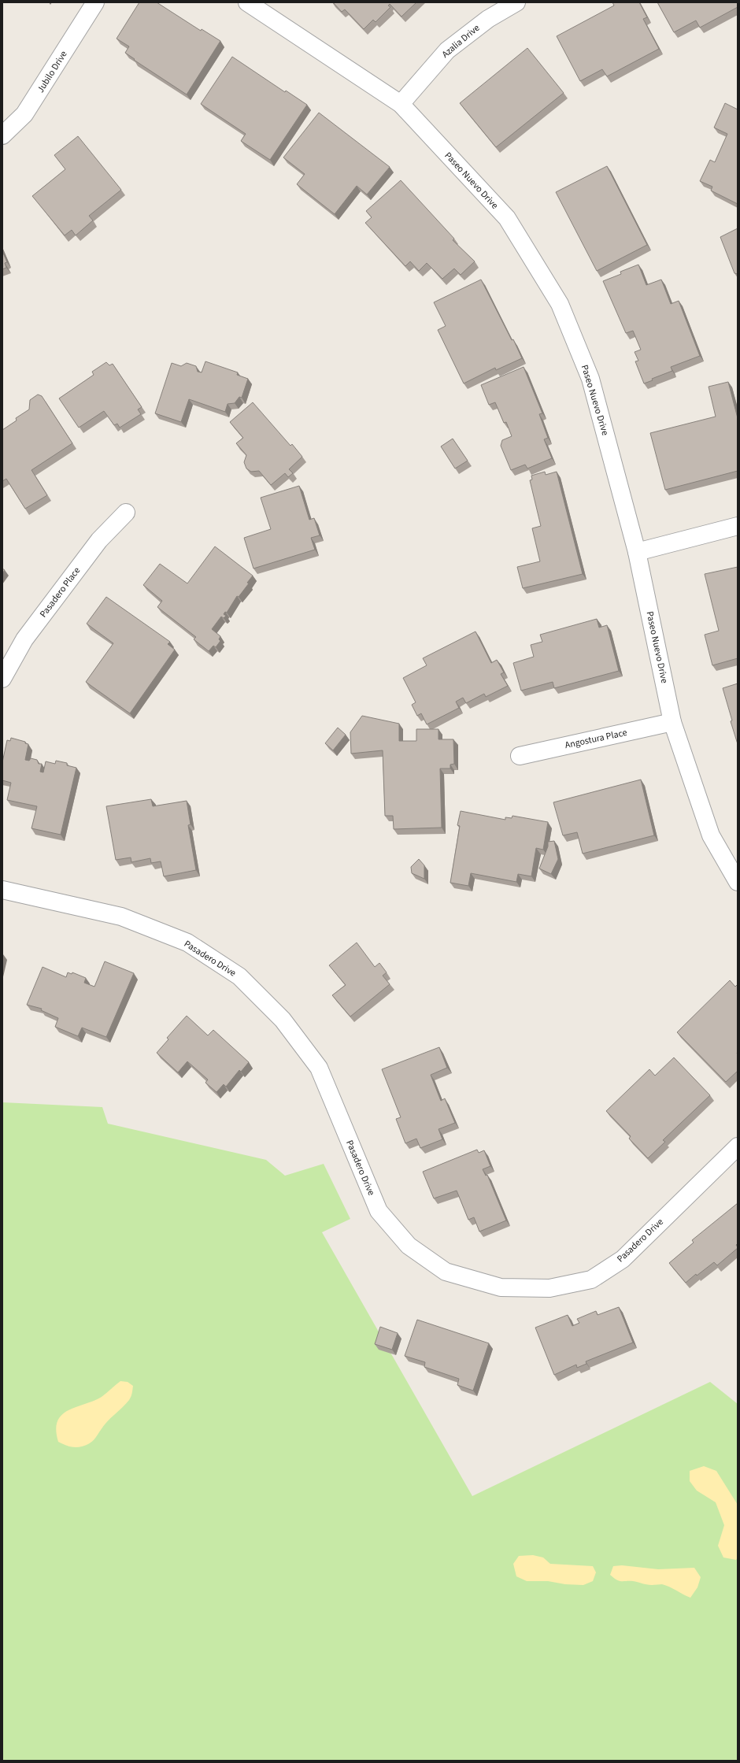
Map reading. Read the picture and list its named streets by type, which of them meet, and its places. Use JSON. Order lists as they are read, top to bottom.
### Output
{
  "streets": {
    "street": [
      "Azalia Drive",
      "Jubilo Drive",
      "Paseo Nuevo Drive",
      "Pasadero Place",
      "Angostura Place",
      "Pasadero Drive"
    ]
  },
  "crossings": [
    ["Azalia Drive", "Paseo Nuevo Drive"],
    ["Paseo Nuevo Drive", "Angostura Place"]
  ]
}
